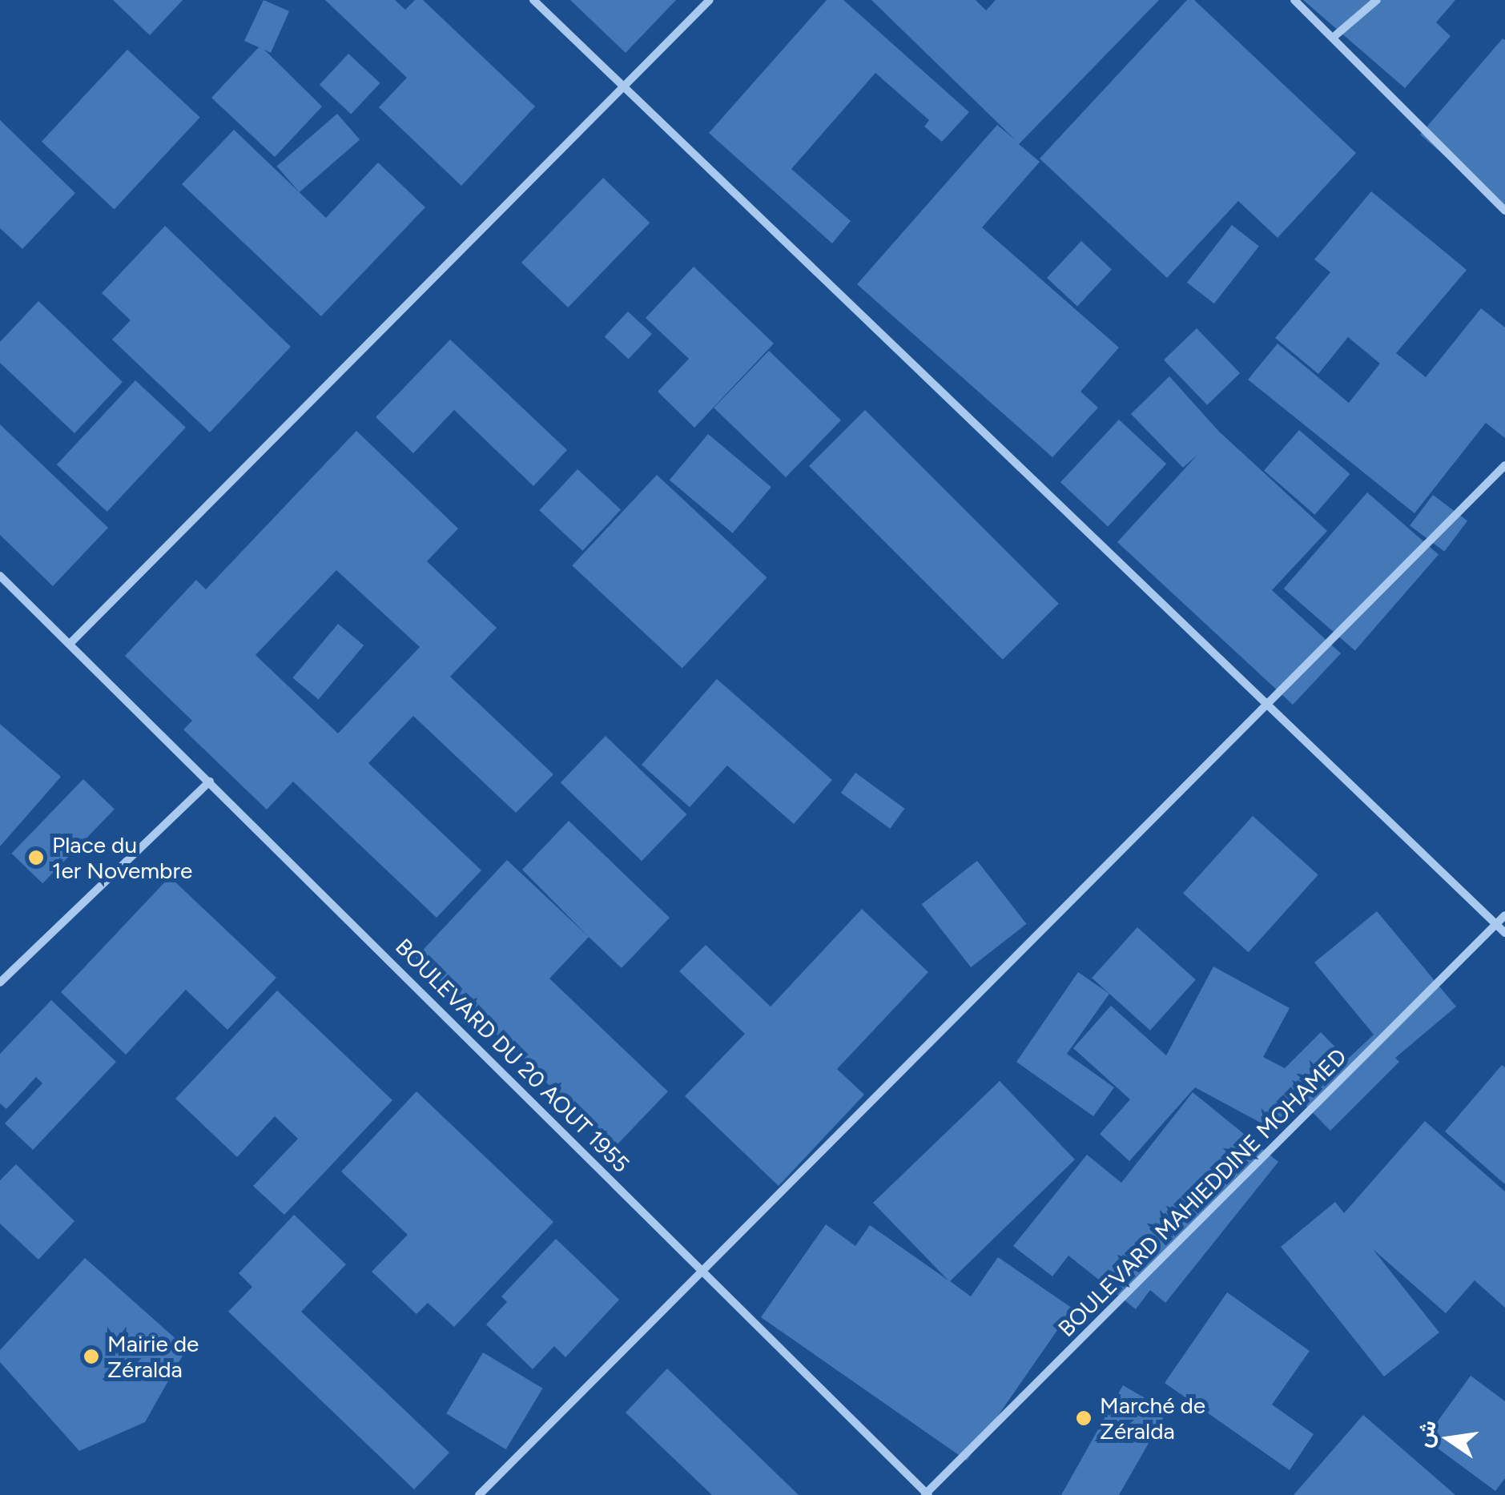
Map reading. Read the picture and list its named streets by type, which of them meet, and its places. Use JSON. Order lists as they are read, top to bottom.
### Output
{
  "streets": {
    "street": ["BOULEVARD DU 20 AOUT 1955", "BOULEVARD MAHIEDDINE MOHAMED"]
  },
  "crossings": [
    ["BOULEVARD DU 20 AOUT 1955", "BOULEVARD MAHIEDDINE MOHAMED"]
  ],
  "places": ["Place du 1er Novembre", "Mairie de Zéralda", "Marché de Zéralda"],
  "north": "left"
}
